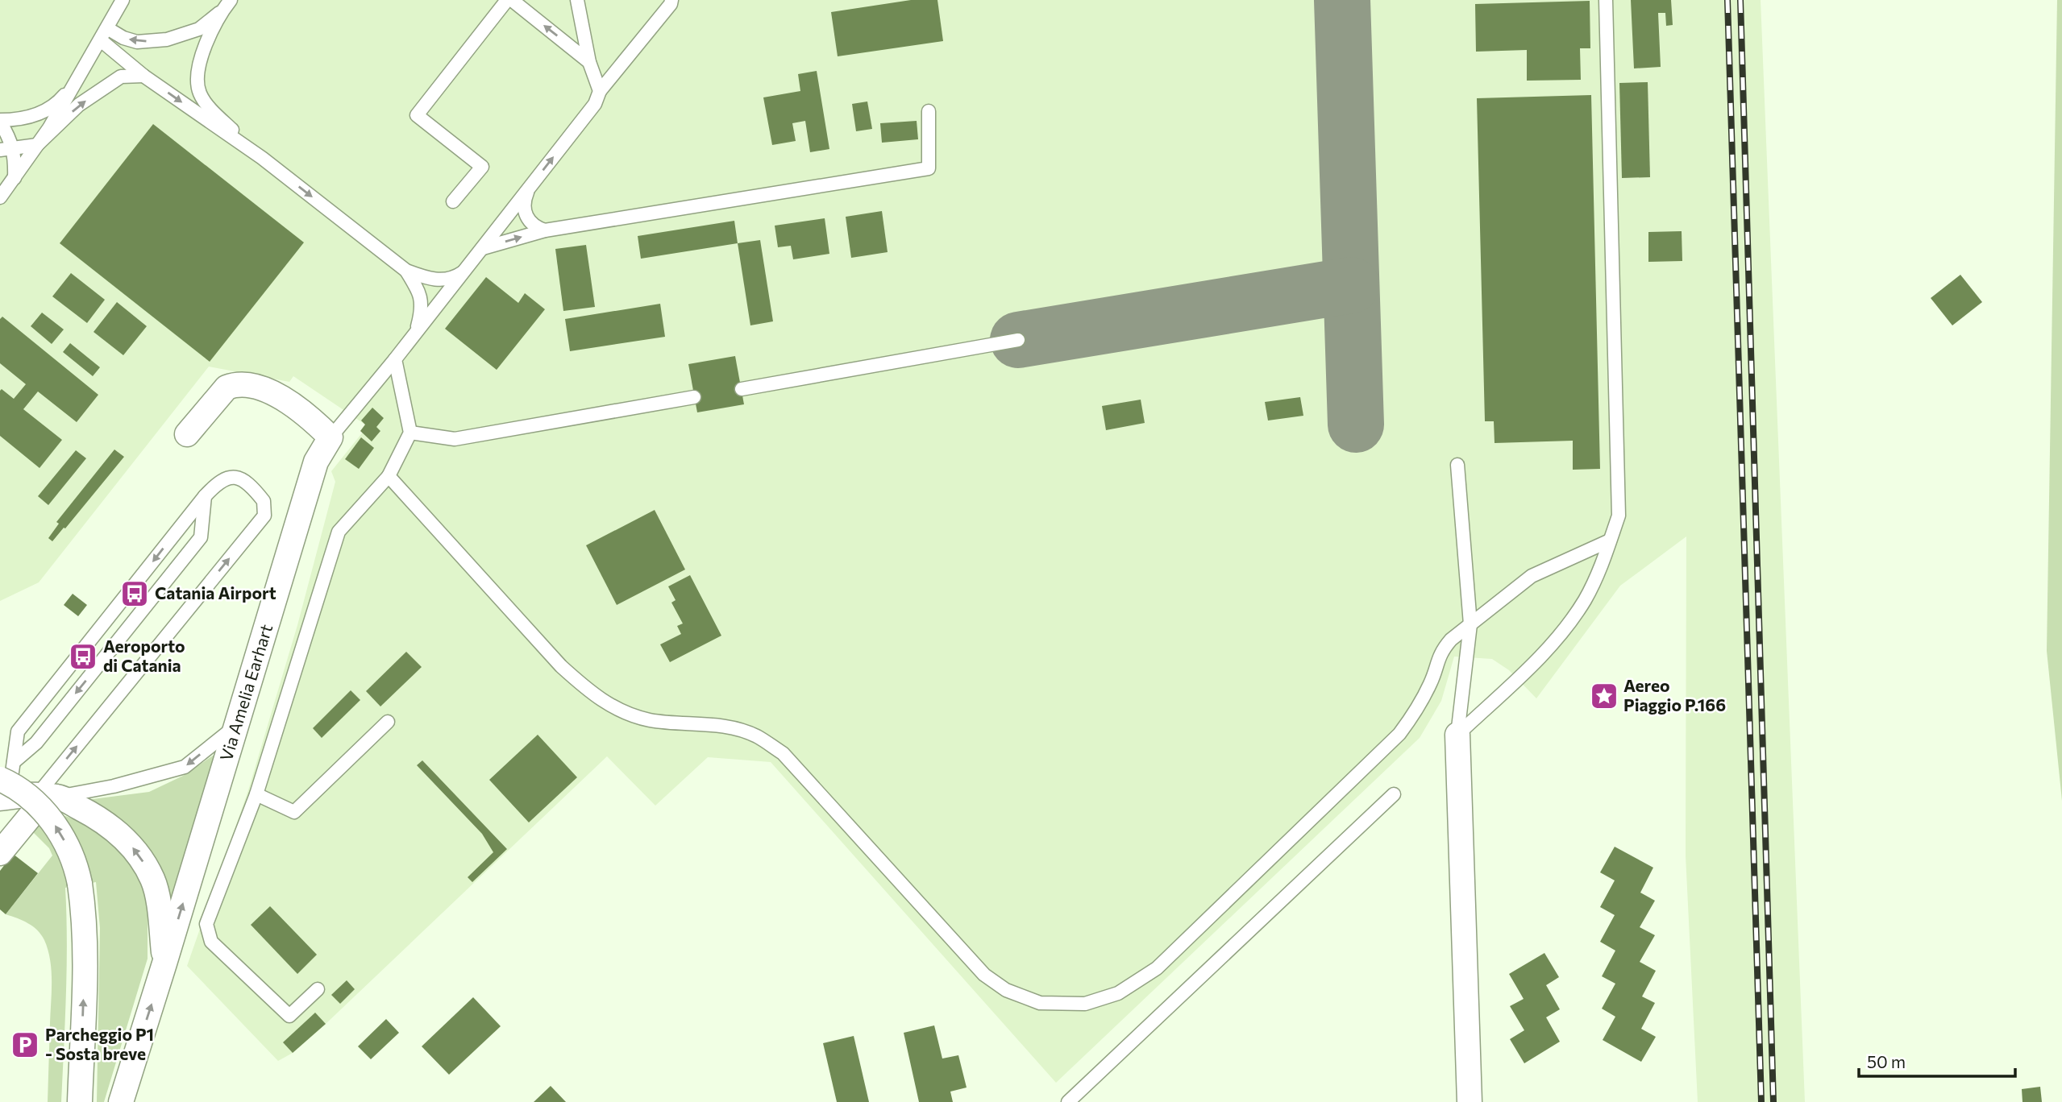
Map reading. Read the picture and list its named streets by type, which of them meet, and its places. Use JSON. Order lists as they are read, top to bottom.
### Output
{
  "streets": {
    "street": ["Via Amelia Earhart"]
  },
  "one_way": ["Via Amelia Earhart"],
  "places": {
    "bus stop": ["Catania Airport", "Aeroporto di Catania"],
    "place": ["Aereo Piaggio P.166"],
    "parking": ["Parcheggio P1 - Sosta breve"]
  },
  "scale_bar": "50 m"
}
